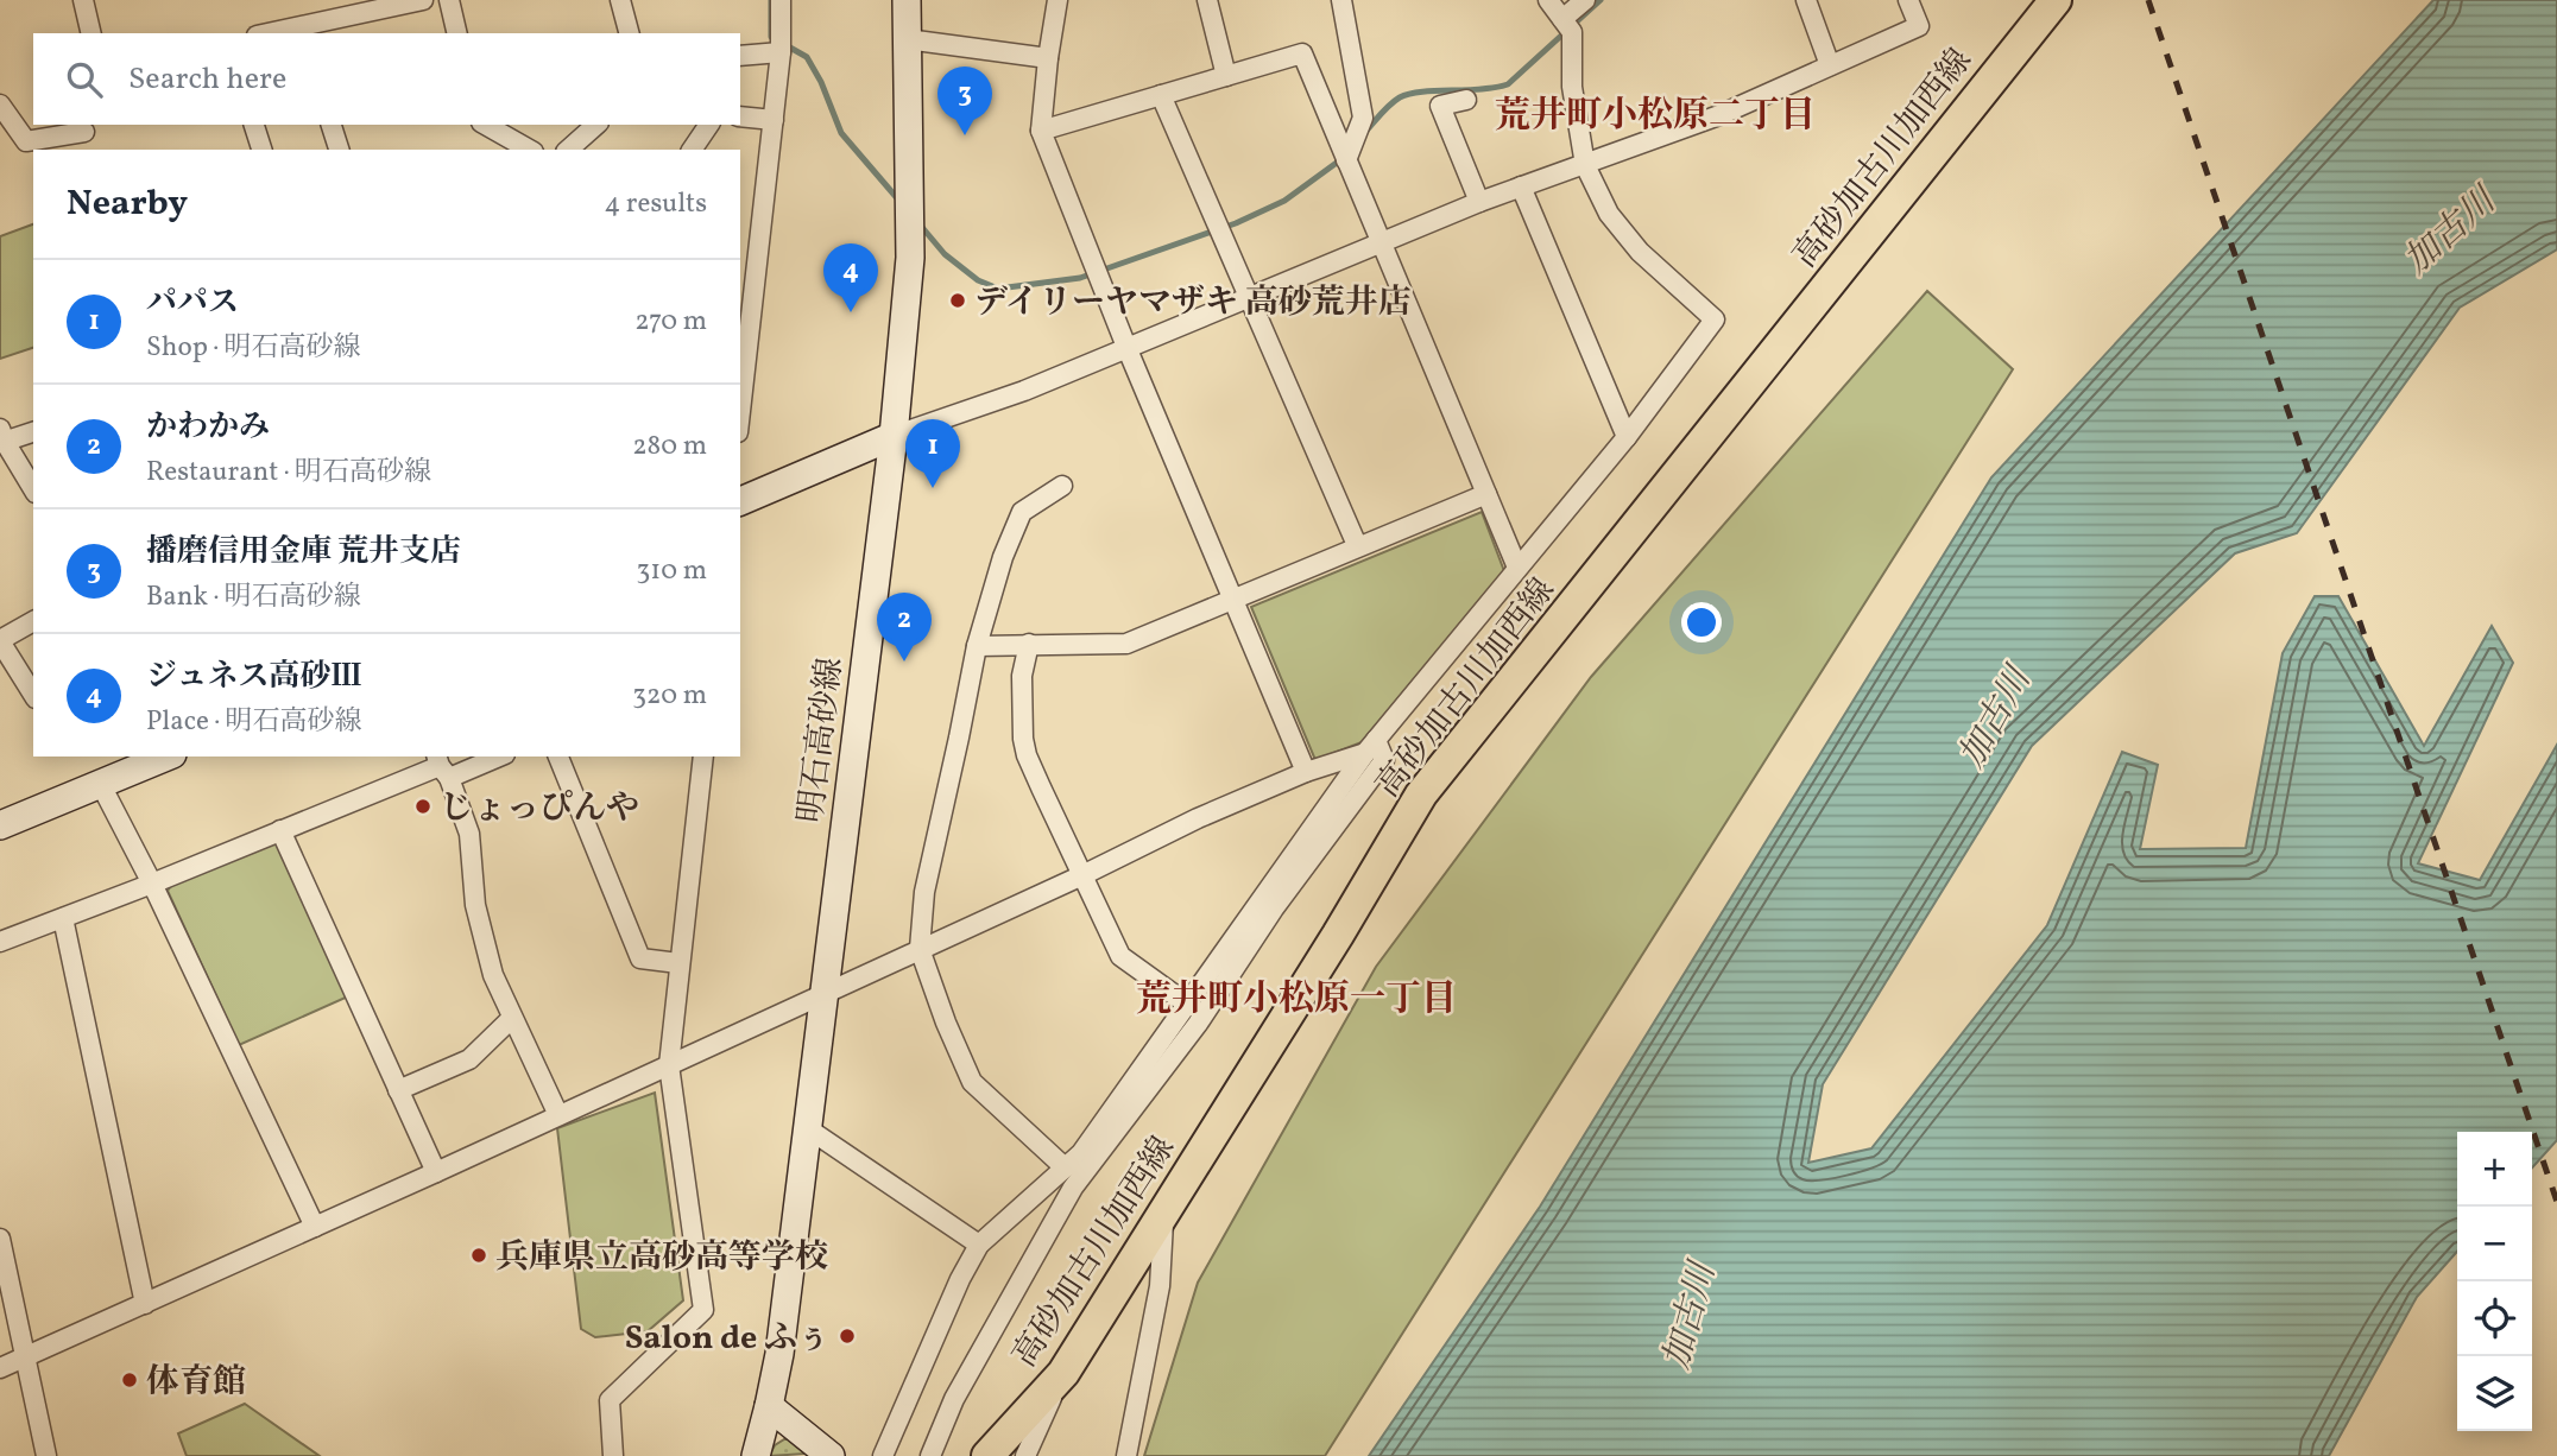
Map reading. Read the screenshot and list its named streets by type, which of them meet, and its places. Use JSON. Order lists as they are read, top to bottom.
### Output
{
  "streets": {
    "main road": ["高砂加古川加西線", "明石高砂線"]
  },
  "districts": ["荒井町小松原二丁目", "荒井町小松原一丁目"],
  "water": ["加古川"],
  "places": [
    "デイリーヤマザキ 高砂荒井店",
    "じょっぴんや",
    "兵庫県立高砂高等学校",
    "Salon de ふぅ",
    "体育館"
  ],
  "page": {
    "search": "Search here",
    "pins": [
      "3",
      "4",
      "1",
      "2"
    ],
    "heading": ["Nearby", "4 results"],
    "list": [
      {
        "mark": "1",
        "name": "パパス",
        "note": "Shop · 明石高砂線",
        "value": "270 m"
      },
      {
        "mark": "2",
        "name": "かわかみ",
        "note": "Restaurant · 明石高砂線",
        "value": "280 m"
      },
      {
        "mark": "3",
        "name": "播磨信用金庫 荒井支店",
        "note": "Bank · 明石高砂線",
        "value": "310 m"
      },
      {
        "mark": "4",
        "name": "ジュネス高砂Ⅲ",
        "note": "Place · 明石高砂線",
        "value": "320 m"
      }
    ],
    "map_buttons": ["+", "−"]
  }
}
